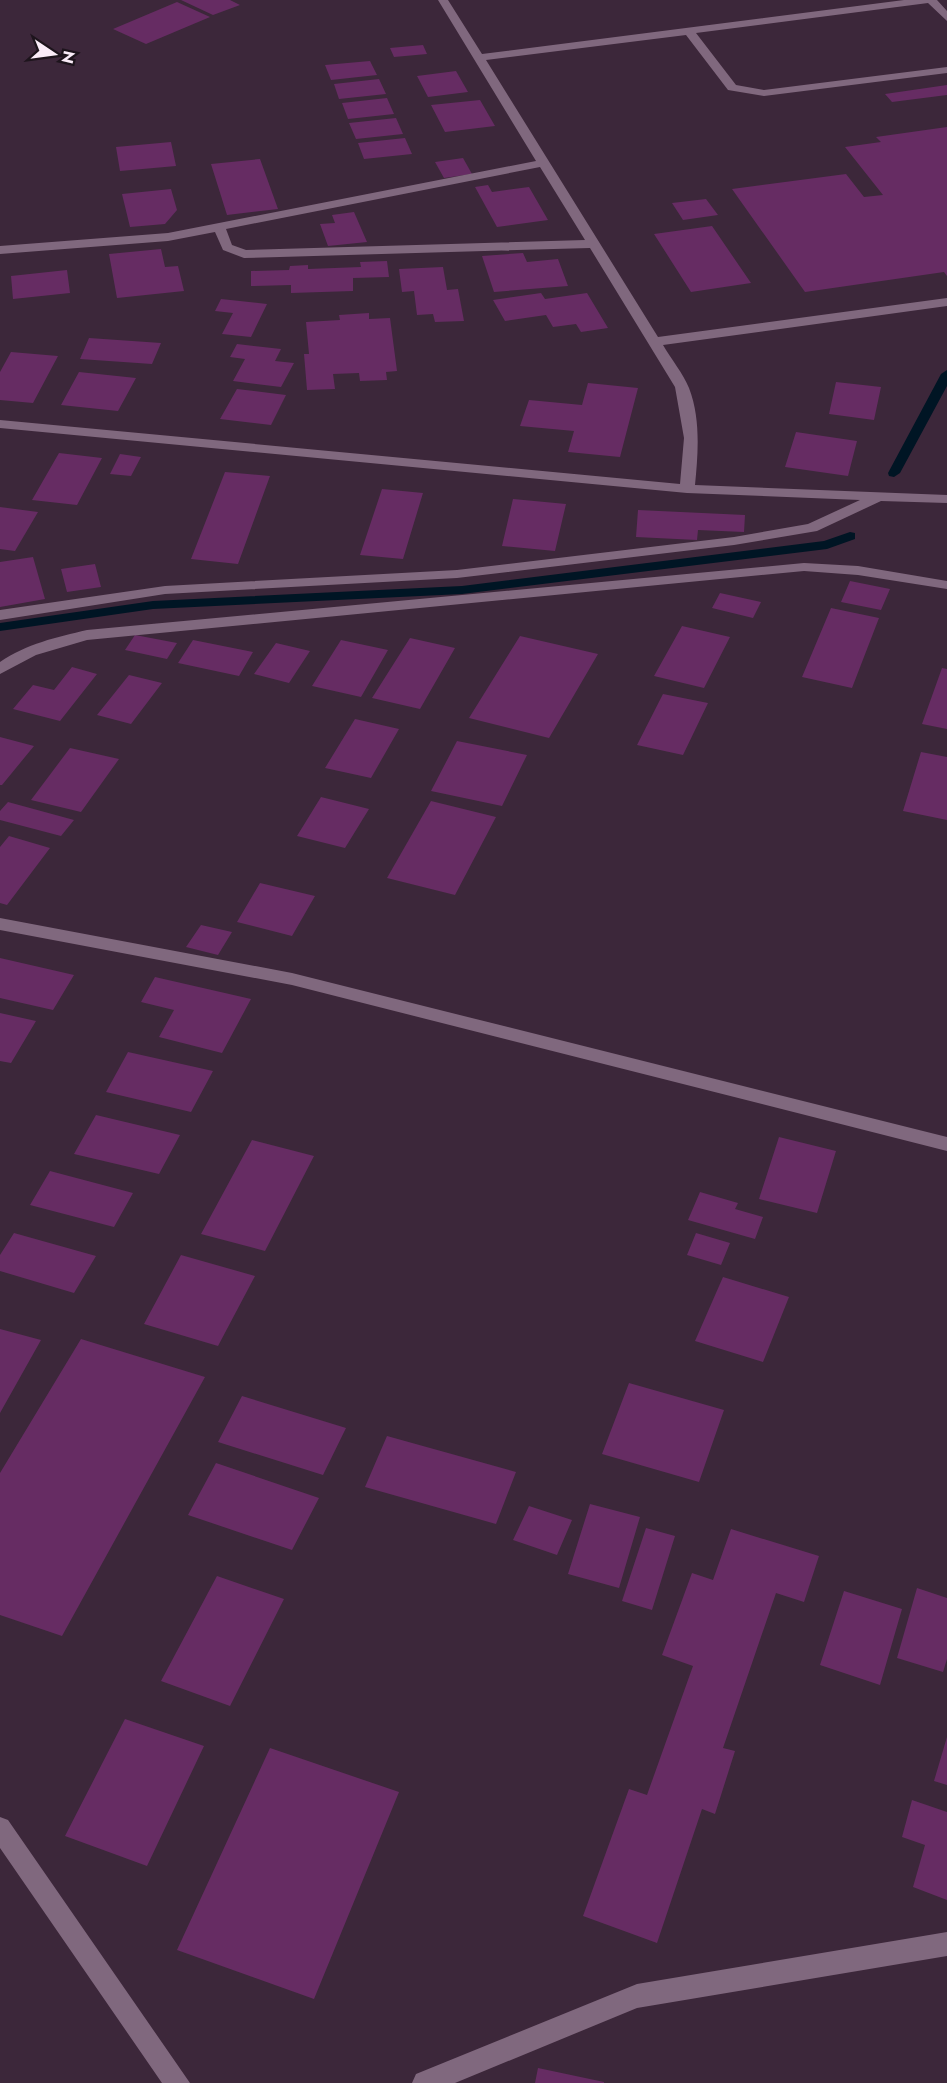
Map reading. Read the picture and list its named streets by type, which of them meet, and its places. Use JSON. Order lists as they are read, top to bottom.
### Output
{
  "north": "right"
}
